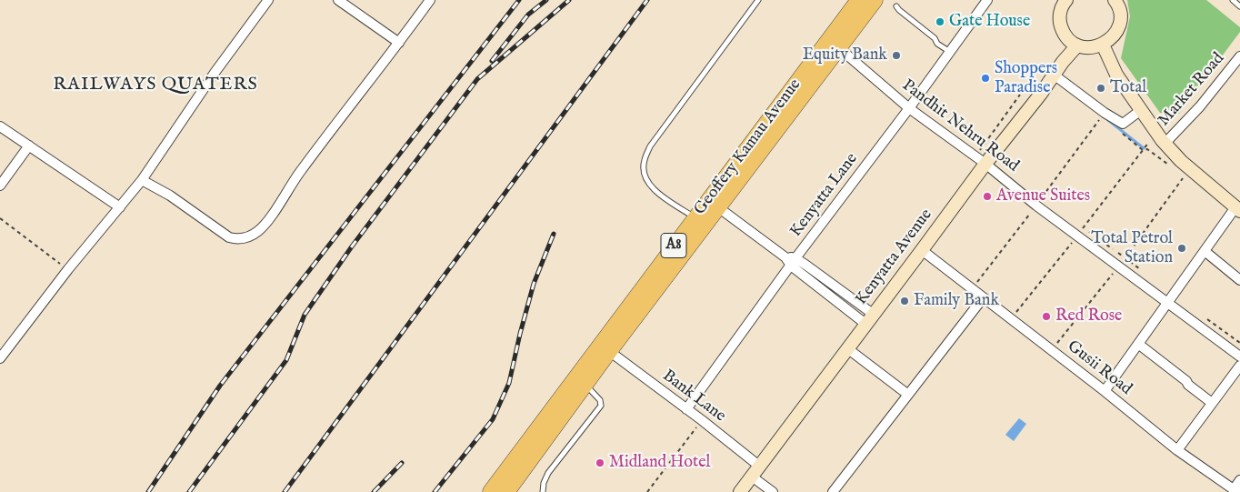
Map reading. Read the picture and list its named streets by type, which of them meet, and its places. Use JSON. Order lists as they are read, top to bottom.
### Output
{
  "streets": {
    "highway": ["Geoffery Kamau Avenue", "A8"],
    "street": [
      "Market Road",
      "Pandhit Nehru Road",
      "Kenyatta Lane",
      "Kenyatta Avenue",
      "Gusii Road",
      "Bank Lane"
    ]
  },
  "crossings": [
    ["Pandhit Nehru Road", "Geoffery Kamau Avenue"],
    ["Pandhit Nehru Road", "Kenyatta Lane"],
    ["Pandhit Nehru Road", "Kenyatta Avenue"],
    ["Geoffery Kamau Avenue", "Bank Lane"],
    ["Kenyatta Lane", "Bank Lane"],
    ["Kenyatta Avenue", "Gusii Road"],
    ["Kenyatta Avenue", "Bank Lane"]
  ],
  "districts": ["RAILWAYS QUATERS"],
  "places": [
    "Gate House",
    "Equity Bank",
    "Shoppers Paradise",
    "Total",
    "Avenue Suites",
    "Total Petrol Station",
    "Family Bank",
    "Red Rose",
    "Midland Hotel"
  ]
}
